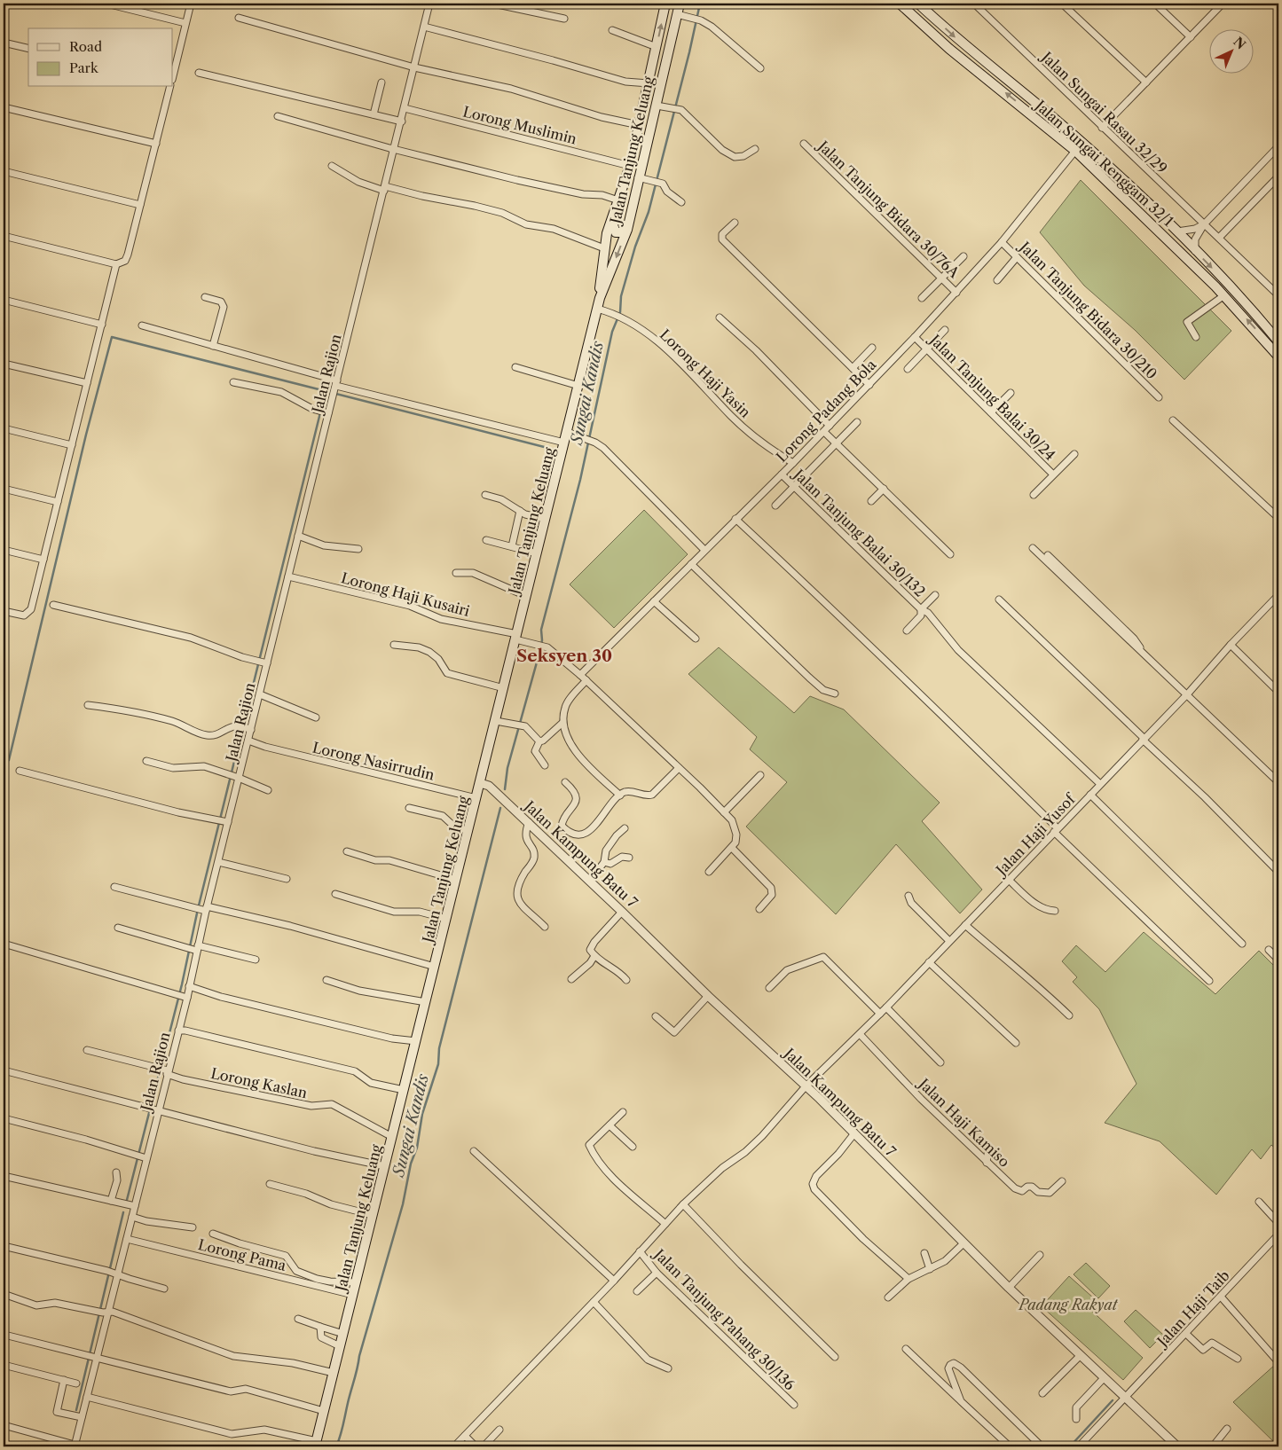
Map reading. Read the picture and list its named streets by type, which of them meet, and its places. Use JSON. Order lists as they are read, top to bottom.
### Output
{
  "streets": {
    "main road": ["Jalan Tanjung Keluang", "Jalan Sungai Renggam 32/1"],
    "street": [
      "Jalan Sungai Rasau 32/29",
      "Lorong Muslimin",
      "Jalan Tanjung Bidara 30/76A",
      "Jalan Tanjung Bidara 30/210",
      "Jalan Rajion",
      "Lorong Haji Yasin",
      "Jalan Tanjung Balai 30/24",
      "Lorong Padang Bola",
      "Jalan Tanjung Balai 30/132",
      "Lorong Haji Kusairi",
      "Lorong Nasirrudin",
      "Jalan Haji Yusof",
      "Jalan Kampung Batu 7",
      "Lorong Kaslan",
      "Jalan Haji Kamiso",
      "Lorong Pama",
      "Jalan Haji Taib",
      "Jalan Tanjung Pahang 30/136"
    ]
  },
  "crossings": [
    ["Lorong Muslimin", "Jalan Tanjung Keluang"],
    ["Lorong Muslimin", "Jalan Rajion"],
    ["Jalan Tanjung Keluang", "Lorong Haji Yasin"],
    ["Jalan Tanjung Keluang", "Lorong Haji Kusairi"],
    ["Jalan Tanjung Keluang", "Lorong Nasirrudin"],
    ["Jalan Tanjung Keluang", "Jalan Kampung Batu 7"],
    ["Jalan Tanjung Keluang", "Lorong Kaslan"],
    ["Jalan Tanjung Keluang", "Lorong Pama"],
    ["Jalan Sungai Renggam 32/1", "Lorong Padang Bola"],
    ["Jalan Tanjung Bidara 30/76A", "Lorong Padang Bola"],
    ["Jalan Tanjung Bidara 30/210", "Lorong Padang Bola"],
    ["Jalan Rajion", "Lorong Haji Kusairi"],
    ["Jalan Rajion", "Lorong Nasirrudin"],
    ["Jalan Rajion", "Lorong Kaslan"],
    ["Jalan Rajion", "Lorong Pama"],
    ["Lorong Haji Yasin", "Lorong Padang Bola"],
    ["Jalan Tanjung Balai 30/24", "Lorong Padang Bola"],
    ["Lorong Padang Bola", "Jalan Tanjung Balai 30/132"],
    ["Lorong Padang Bola", "Lorong Haji Kusairi"],
    ["Jalan Tanjung Balai 30/132", "Jalan Haji Yusof"],
    ["Jalan Haji Yusof", "Jalan Kampung Batu 7"],
    ["Jalan Haji Yusof", "Jalan Haji Kamiso"],
    ["Jalan Haji Yusof", "Jalan Tanjung Pahang 30/136"],
    ["Jalan Kampung Batu 7", "Jalan Haji Taib"]
  ],
  "districts": ["Seksyen 30"],
  "water": ["Sungai Kandis"],
  "parks": ["Padang Rakyat"],
  "legend": ["Road", "Park"],
  "north": "top right"
}
